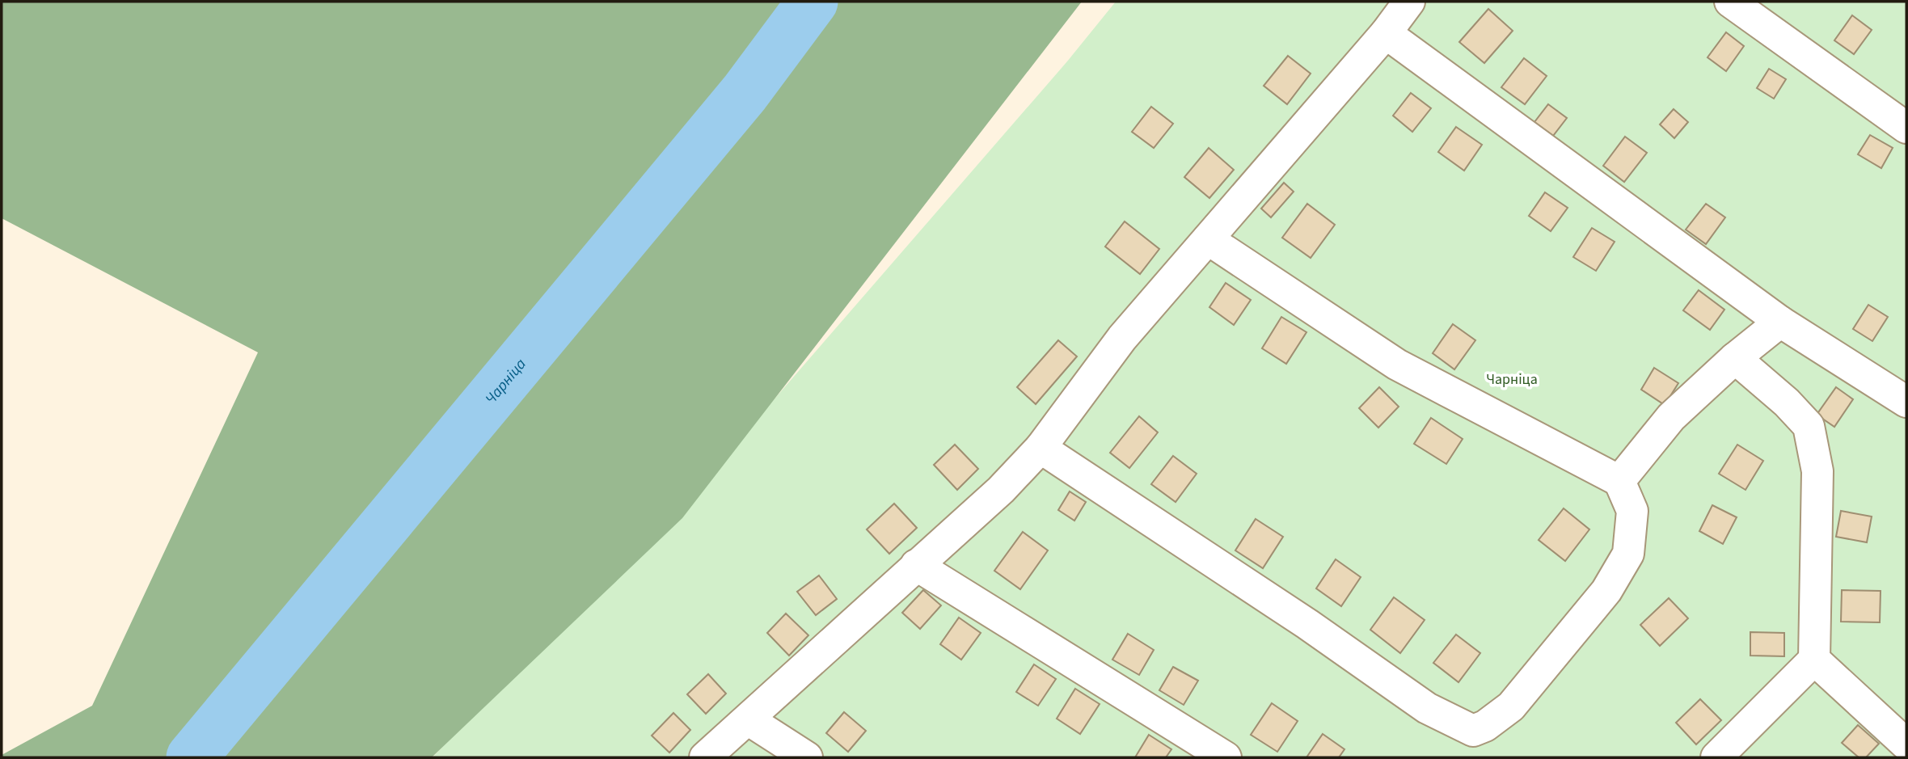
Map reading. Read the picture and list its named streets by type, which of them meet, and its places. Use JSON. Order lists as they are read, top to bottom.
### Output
{
  "water": ["Чарніца"],
  "parks": ["Чарніца"]
}
